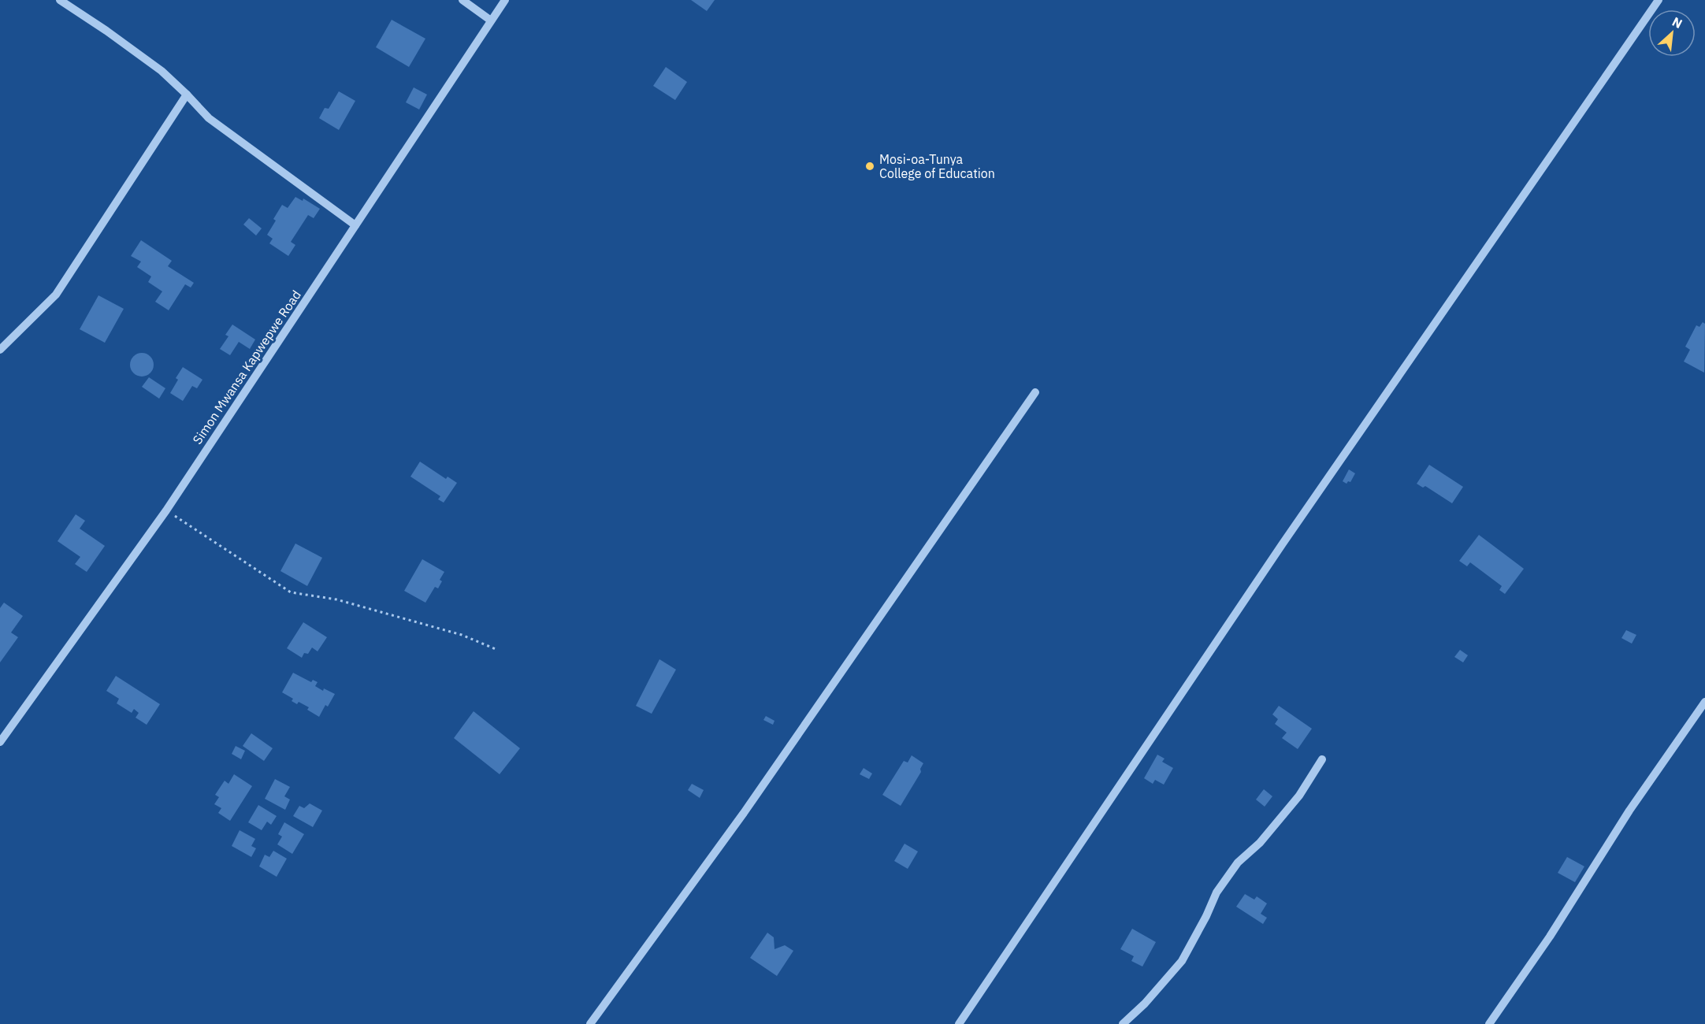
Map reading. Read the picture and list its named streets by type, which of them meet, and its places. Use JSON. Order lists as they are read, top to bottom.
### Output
{
  "streets": {
    "street": ["Simon Mwansa Kapwepwe Road"]
  },
  "places": ["Mosi-oa-Tunya College of Education"],
  "north": "top right"
}
